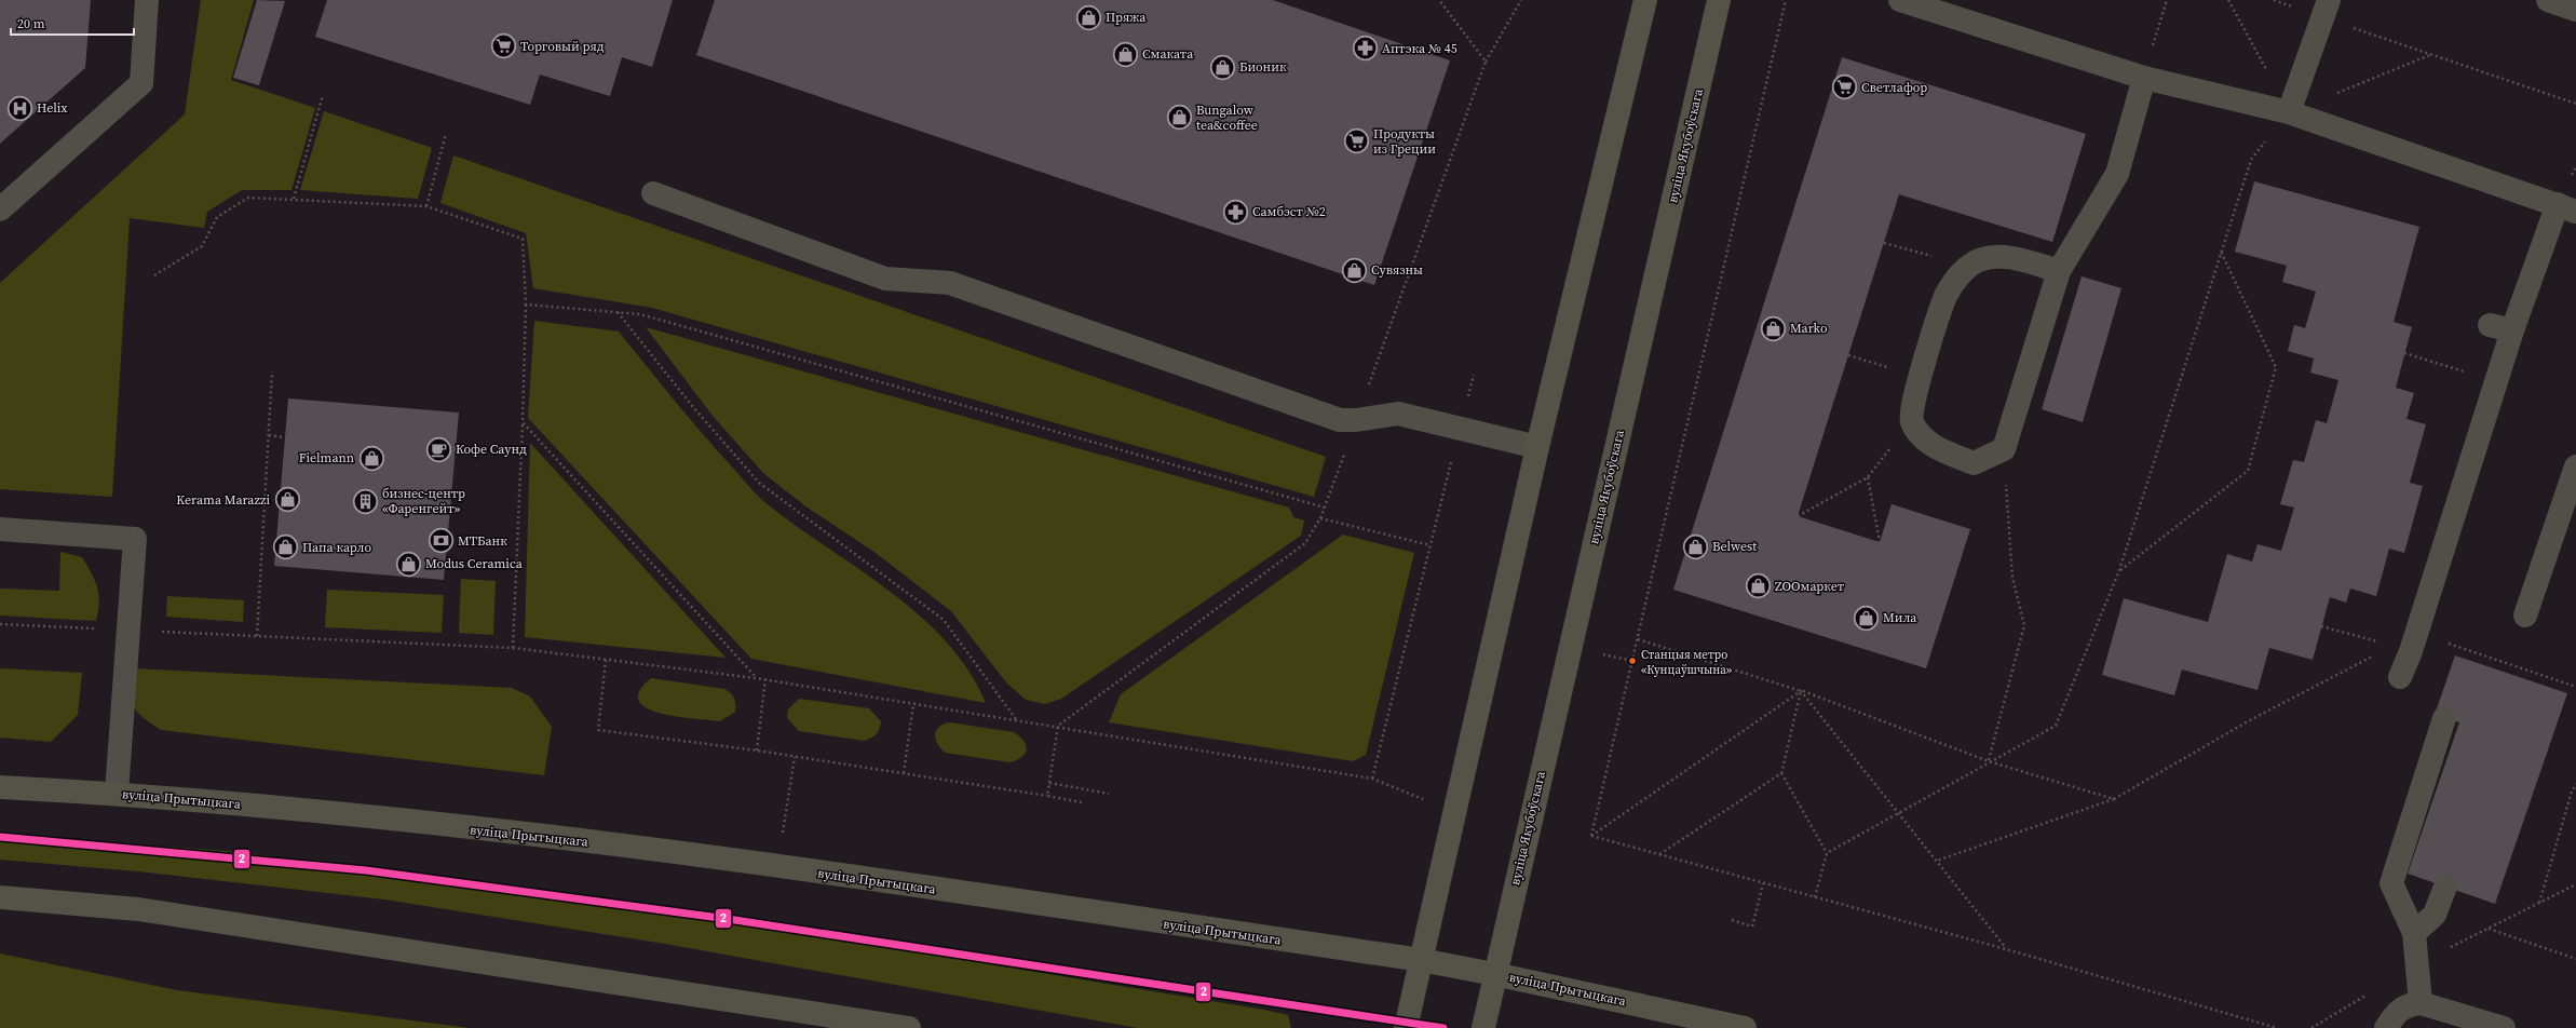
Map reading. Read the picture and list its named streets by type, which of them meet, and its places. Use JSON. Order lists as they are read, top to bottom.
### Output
{
  "streets": {
    "main road": ["вуліца Якубоўскага", "вуліца Прытыцкага"]
  },
  "crossings": [
    ["вуліца Якубоўскага", "вуліца Прытыцкага"]
  ],
  "places": {
    "shop": [
      "Пряжа",
      "Смаката",
      "Бионик",
      "Bungalow tea&coffee",
      "Сувязны",
      "Marko",
      "Fielmann",
      "Kerama Marazzi",
      "Belwest",
      "Папа карло",
      "Modus Ceramica",
      "ZOOмаркет",
      "Мила"
    ],
    "supermarket": ["Торговый ряд", "Светлафор", "Продукты из Греции"],
    "pharmacy": ["Аптэка № 45", "Самбэст №2"],
    "hospital": ["Helix"],
    "cafe": ["Кофе Саунд"],
    "building": ["бизнес-центр «Фаренгейт»"],
    "bank": ["МТБанк"],
    "other": ["Станцыя метро «Кунцаўшчына»"]
  },
  "lines": ["transit line 2"],
  "scale_bar": "20 m"
}
